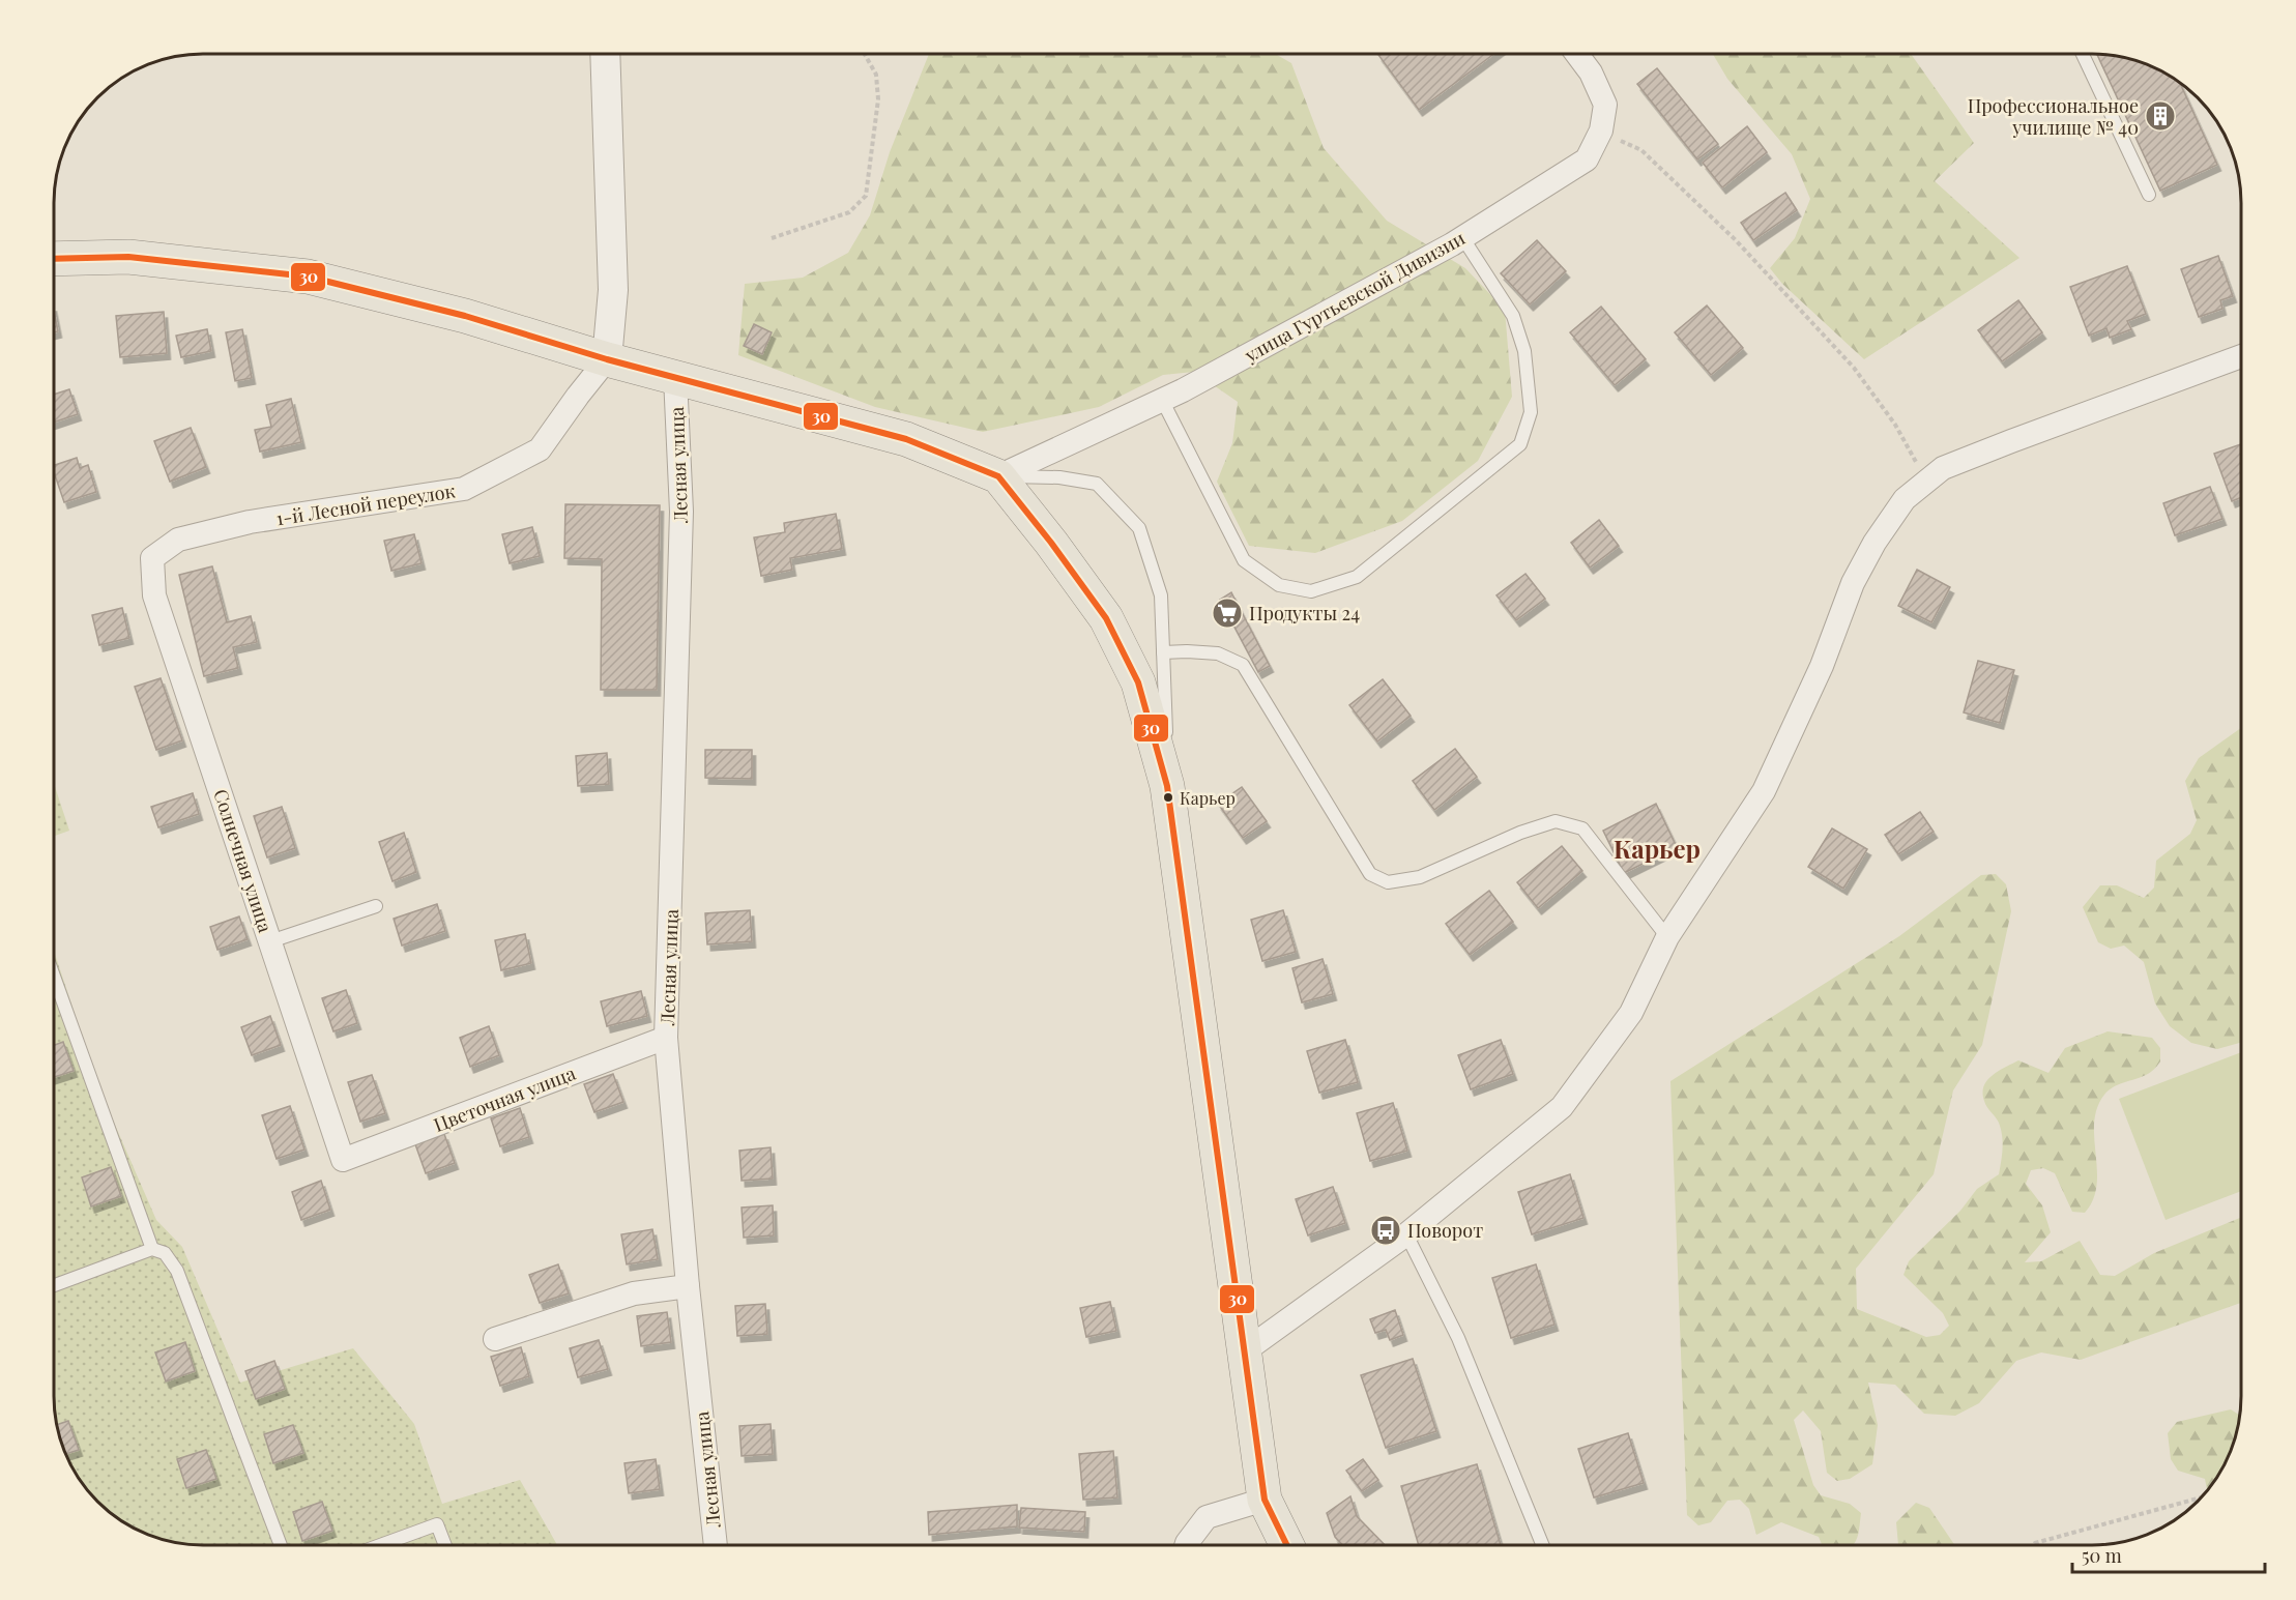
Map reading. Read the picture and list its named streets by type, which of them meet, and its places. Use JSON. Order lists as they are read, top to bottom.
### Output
{
  "streets": {
    "street": [
      "улица Гуртьевской Дивизии",
      "Лесная улица",
      "1-й Лесной переулок",
      "Солнечная улица",
      "Цветочная улица"
    ]
  },
  "crossings": [
    ["Лесная улица", "Цветочная улица"],
    ["1-й Лесной переулок", "Солнечная улица"],
    ["Солнечная улица", "Цветочная улица"]
  ],
  "districts": ["Карьер"],
  "places": {
    "building": ["Профессиональное училище № 40"],
    "supermarket": ["Продукты 24"],
    "other": ["Карьер"],
    "bus stop": ["Поворот"]
  },
  "lines": ["transit line 30"],
  "scale_bar": "50 m"
}
